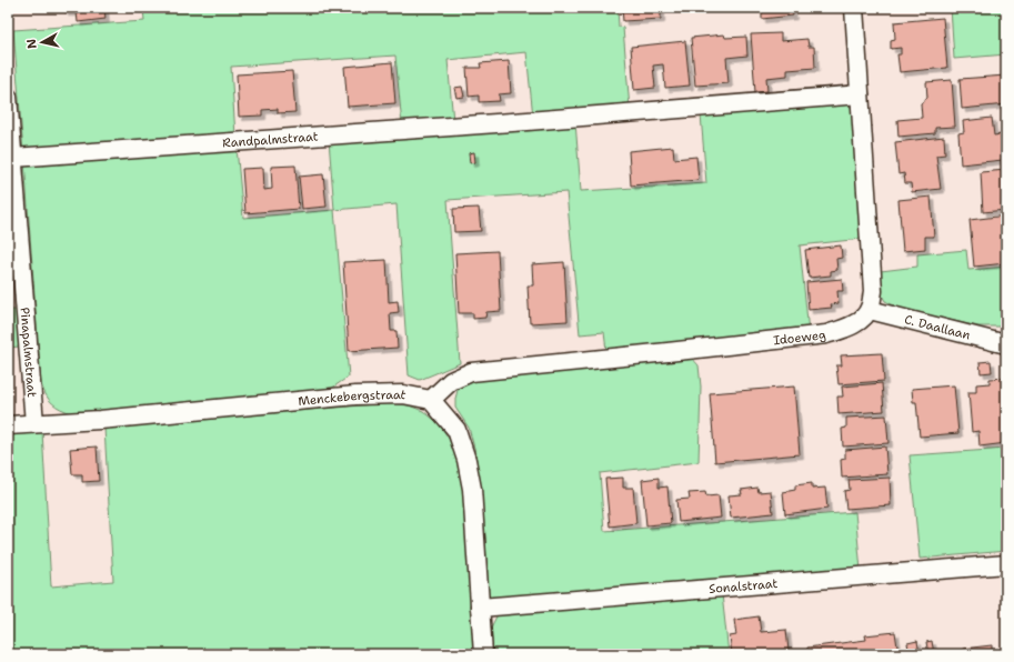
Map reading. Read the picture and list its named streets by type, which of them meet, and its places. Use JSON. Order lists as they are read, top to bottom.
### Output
{
  "streets": {
    "street": [
      "Randpalmstraat",
      "C. Daallaan",
      "Idoeweg",
      "Pinapalmstraat",
      "Menckebergstraat",
      "Sonalstraat"
    ]
  },
  "crossings": [
    ["Randpalmstraat", "Pinapalmstraat"],
    ["C. Daallaan", "Idoeweg"],
    ["Idoeweg", "Menckebergstraat"],
    ["Pinapalmstraat", "Menckebergstraat"]
  ],
  "north": "left"
}
